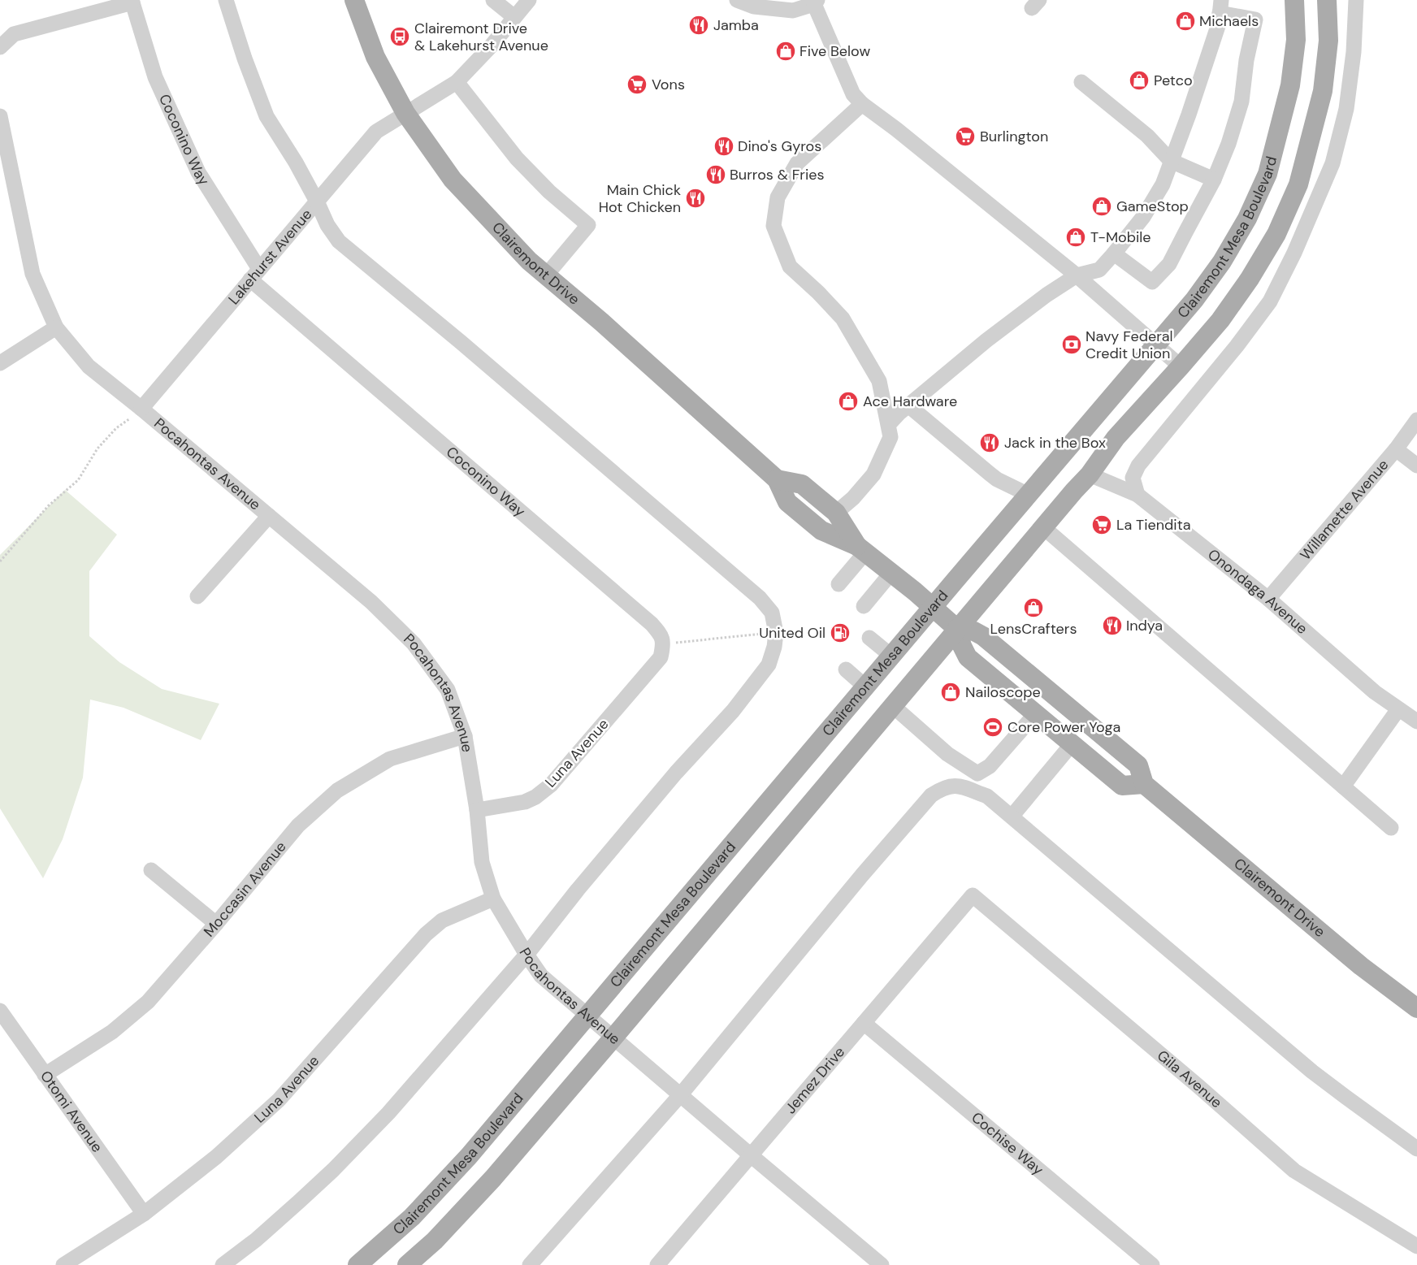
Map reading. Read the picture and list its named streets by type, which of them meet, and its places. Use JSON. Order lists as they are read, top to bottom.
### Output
{
  "streets": {
    "main road": ["Clairemont Mesa Boulevard", "Clairemont Drive"],
    "street": [
      "Coconino Way",
      "Lakehurst Avenue",
      "Pocahontas Avenue",
      "Willamette Avenue",
      "Onondaga Avenue",
      "Luna Avenue",
      "Moccasin Avenue",
      "Gila Avenue",
      "Jemez Drive",
      "Otomi Avenue",
      "Cochise Way"
    ]
  },
  "crossings": [
    ["Coconino Way", "Lakehurst Avenue"],
    ["Coconino Way", "Luna Avenue"],
    ["Clairemont Mesa Boulevard", "Clairemont Drive"],
    ["Clairemont Mesa Boulevard", "Pocahontas Avenue"],
    ["Lakehurst Avenue", "Clairemont Drive"],
    ["Lakehurst Avenue", "Pocahontas Avenue"],
    ["Pocahontas Avenue", "Luna Avenue"],
    ["Pocahontas Avenue", "Moccasin Avenue"],
    ["Pocahontas Avenue", "Jemez Drive"],
    ["Willamette Avenue", "Onondaga Avenue"],
    ["Luna Avenue", "Otomi Avenue"],
    ["Moccasin Avenue", "Otomi Avenue"],
    ["Gila Avenue", "Jemez Drive"],
    ["Jemez Drive", "Cochise Way"]
  ],
  "places": {
    "shop": [
      "Michaels",
      "Five Below",
      "Petco",
      "GameStop",
      "T-Mobile",
      "Ace Hardware",
      "LensCrafters",
      "Nailoscope"
    ],
    "restaurant": [
      "Jamba",
      "Dino's Gyros",
      "Burros & Fries",
      "Main Chick Hot Chicken",
      "Jack in the Box",
      "Indya"
    ],
    "bus stop": ["Clairemont Drive & Lakehurst Avenue"],
    "supermarket": ["Vons", "Burlington", "La Tiendita"],
    "bank": ["Navy Federal Credit Union"],
    "fuel station": ["United Oil"],
    "sports": ["Core Power Yoga"]
  }
}
